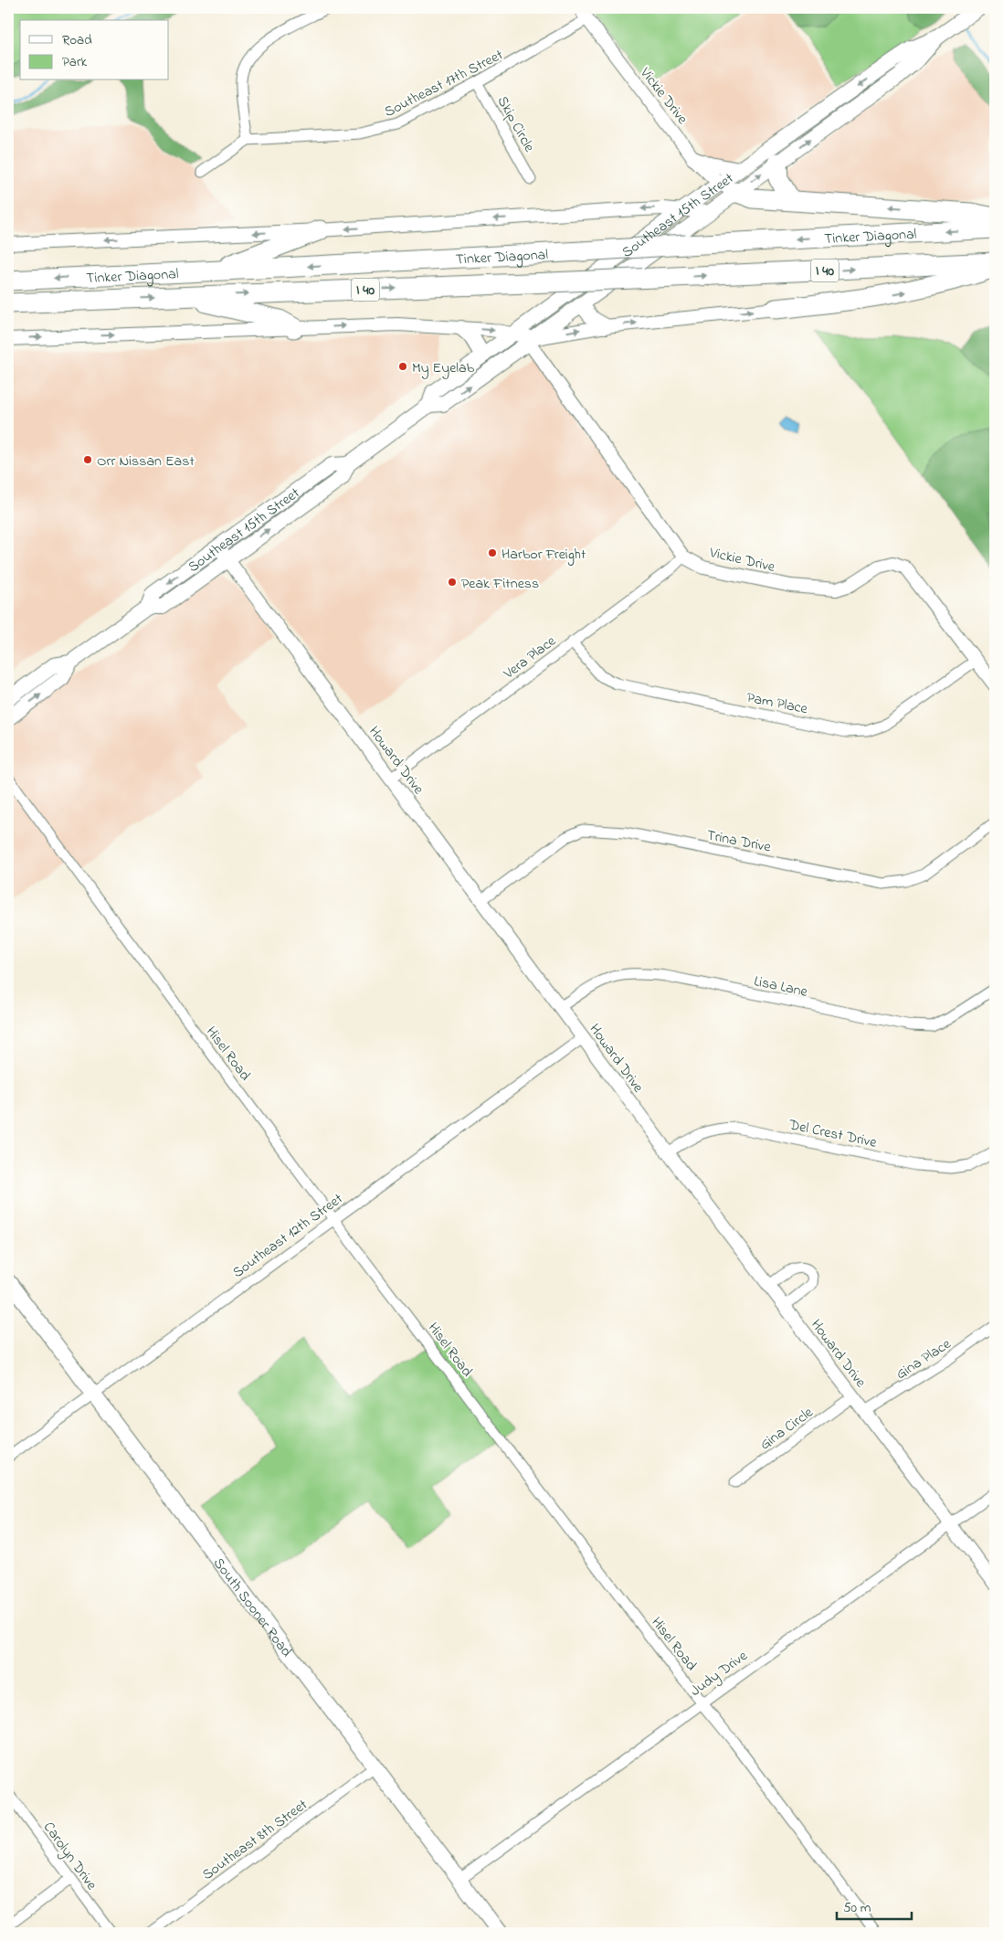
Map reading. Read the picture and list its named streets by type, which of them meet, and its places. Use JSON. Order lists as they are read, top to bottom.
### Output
{
  "streets": {
    "highway": ["Tinker Diagonal", "I 40"],
    "main road": ["Southeast 15th Street", "South Sooner Road"],
    "street": [
      "Southeast 17th Street",
      "Vickie Drive",
      "Skip Circle",
      "Vera Place",
      "Pam Place",
      "Howard Drive",
      "Trina Drive",
      "Lisa Lane",
      "Hisel Road",
      "Del Crest Drive",
      "Southeast 12th Street",
      "Gina Place",
      "Gina Circle",
      "Judy Drive",
      "Southeast 8th Street",
      "Carolyn Drive"
    ]
  },
  "crossings": [
    ["Southeast 17th Street", "Vickie Drive"],
    ["Southeast 17th Street", "Skip Circle"],
    ["Vickie Drive", "Southeast 15th Street"],
    ["Vickie Drive", "Vera Place"],
    ["Vickie Drive", "Pam Place"],
    ["Southeast 15th Street", "Howard Drive"],
    ["Vera Place", "Pam Place"],
    ["Vera Place", "Howard Drive"],
    ["Howard Drive", "Trina Drive"],
    ["Howard Drive", "Lisa Lane"],
    ["Howard Drive", "Del Crest Drive"],
    ["Howard Drive", "Southeast 12th Street"],
    ["Howard Drive", "Gina Place"],
    ["Howard Drive", "Gina Circle"],
    ["Howard Drive", "Judy Drive"],
    ["Hisel Road", "Southeast 12th Street"],
    ["Hisel Road", "Judy Drive"],
    ["Southeast 12th Street", "South Sooner Road"],
    ["South Sooner Road", "Judy Drive"],
    ["South Sooner Road", "Southeast 8th Street"]
  ],
  "places": [
    "My Eyelab",
    "Orr Nissan East",
    "Harbor Freight",
    "Peak Fitness"
  ],
  "legend": ["Road", "Park"],
  "scale_bar": "50 m"
}
